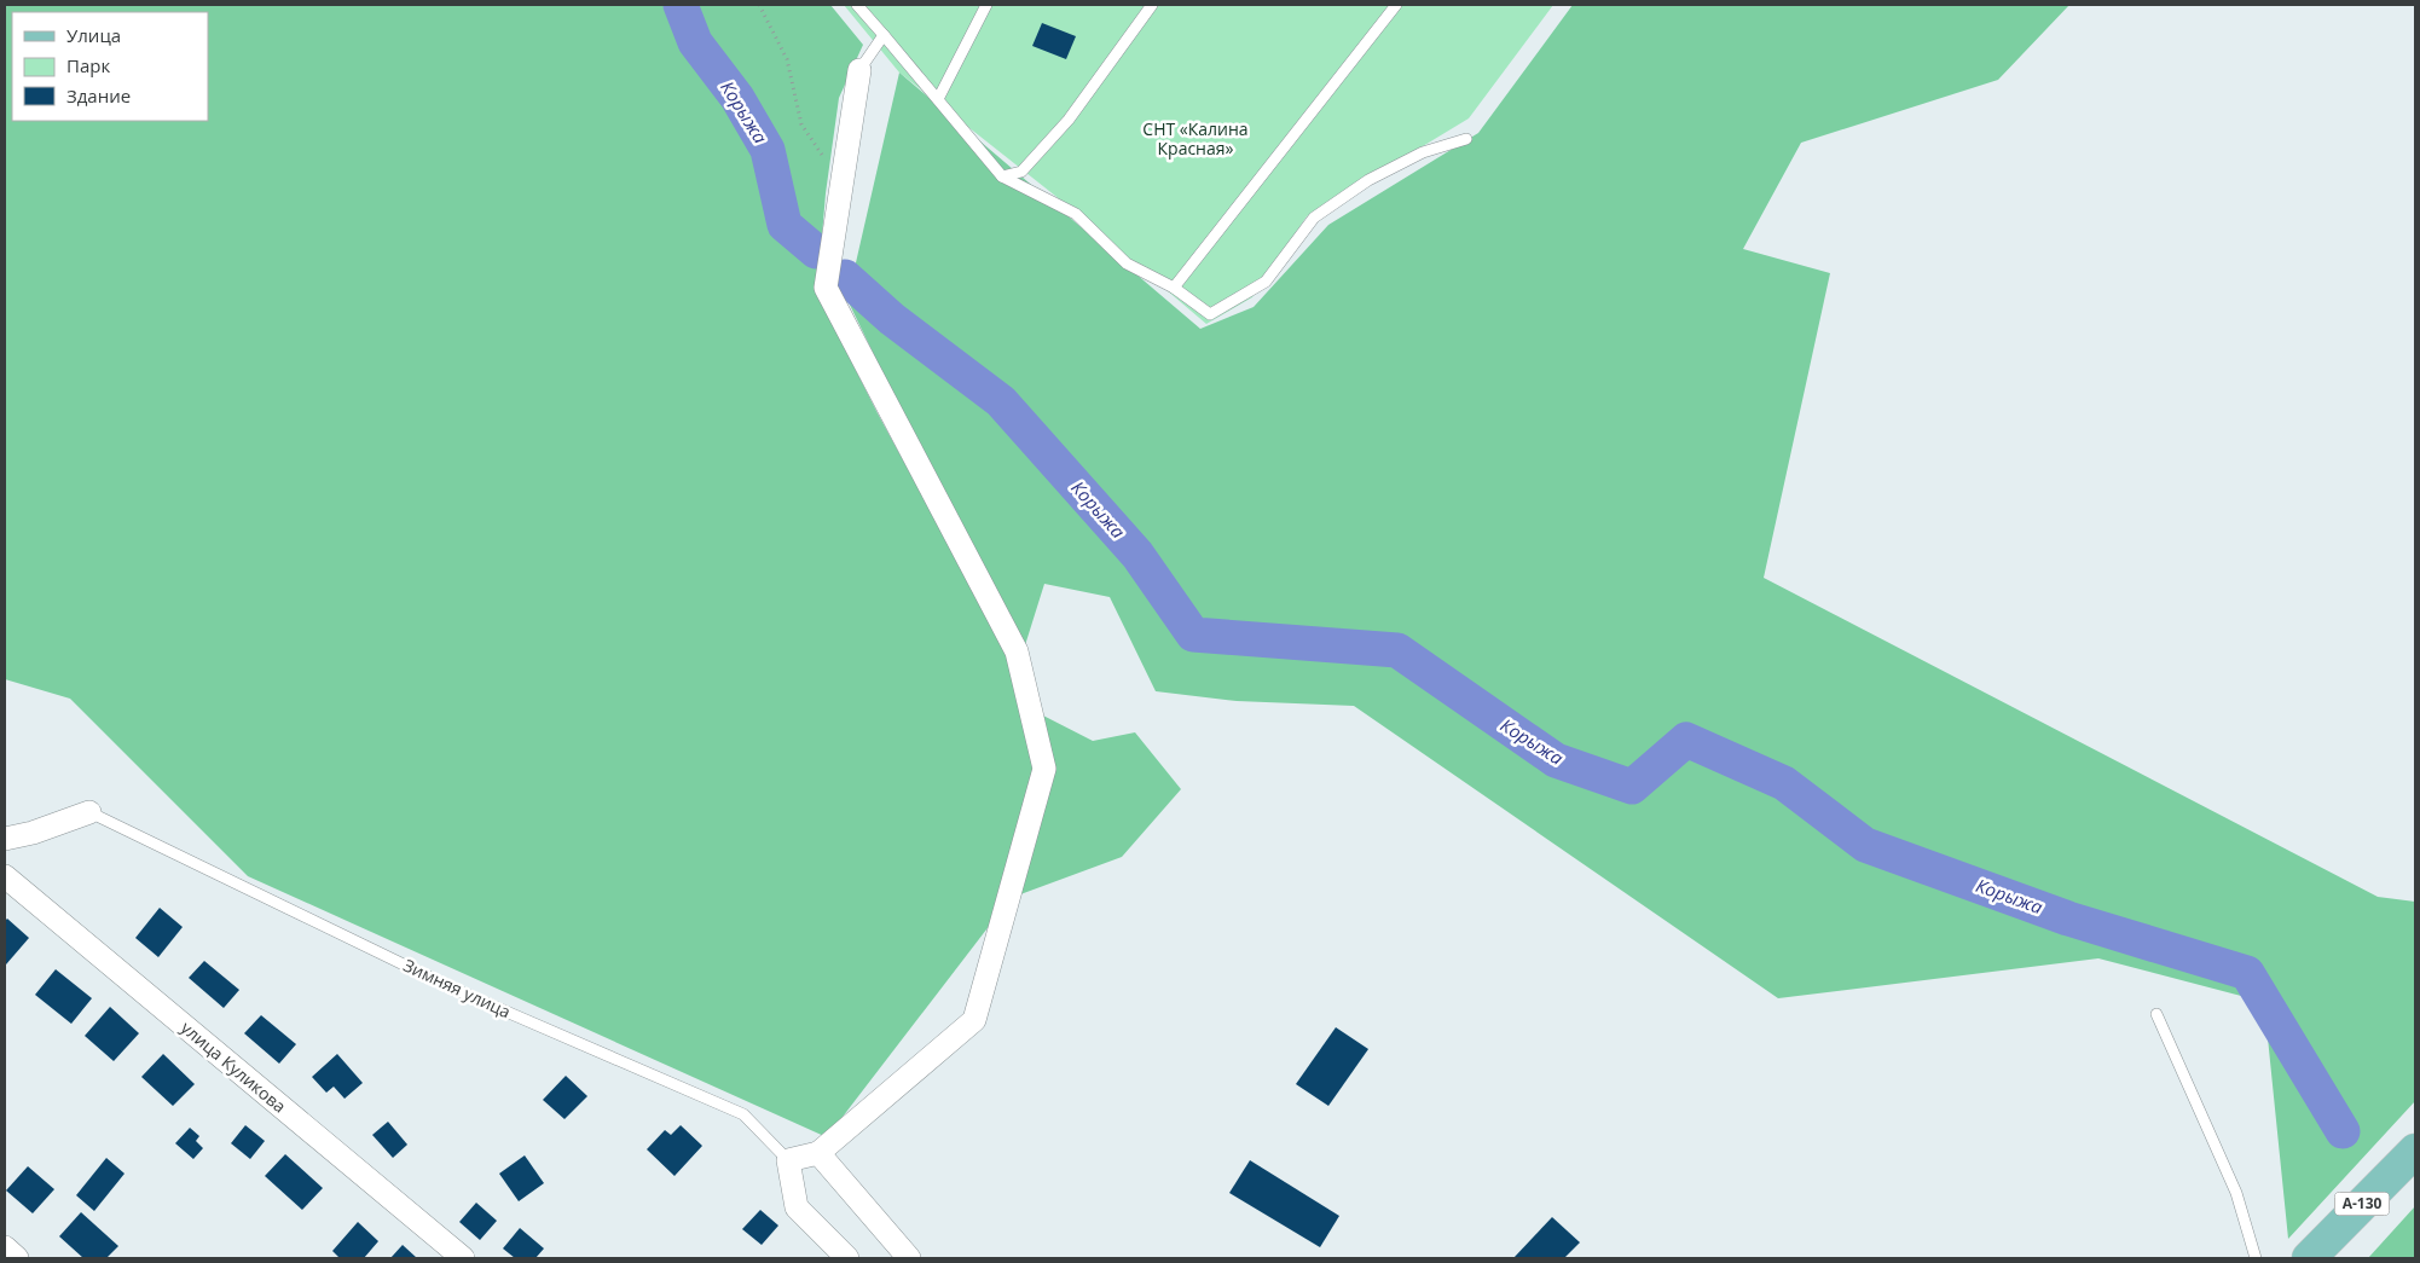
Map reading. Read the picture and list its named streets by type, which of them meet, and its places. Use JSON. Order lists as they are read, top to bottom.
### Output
{
  "streets": {
    "main road": ["А-130"],
    "street": ["Зимняя улица", "улица Куликова"]
  },
  "water": ["Корыжа"],
  "parks": ["СНТ «Калина Красная»"],
  "legend": ["Улица", "Парк", "Здание"]
}
